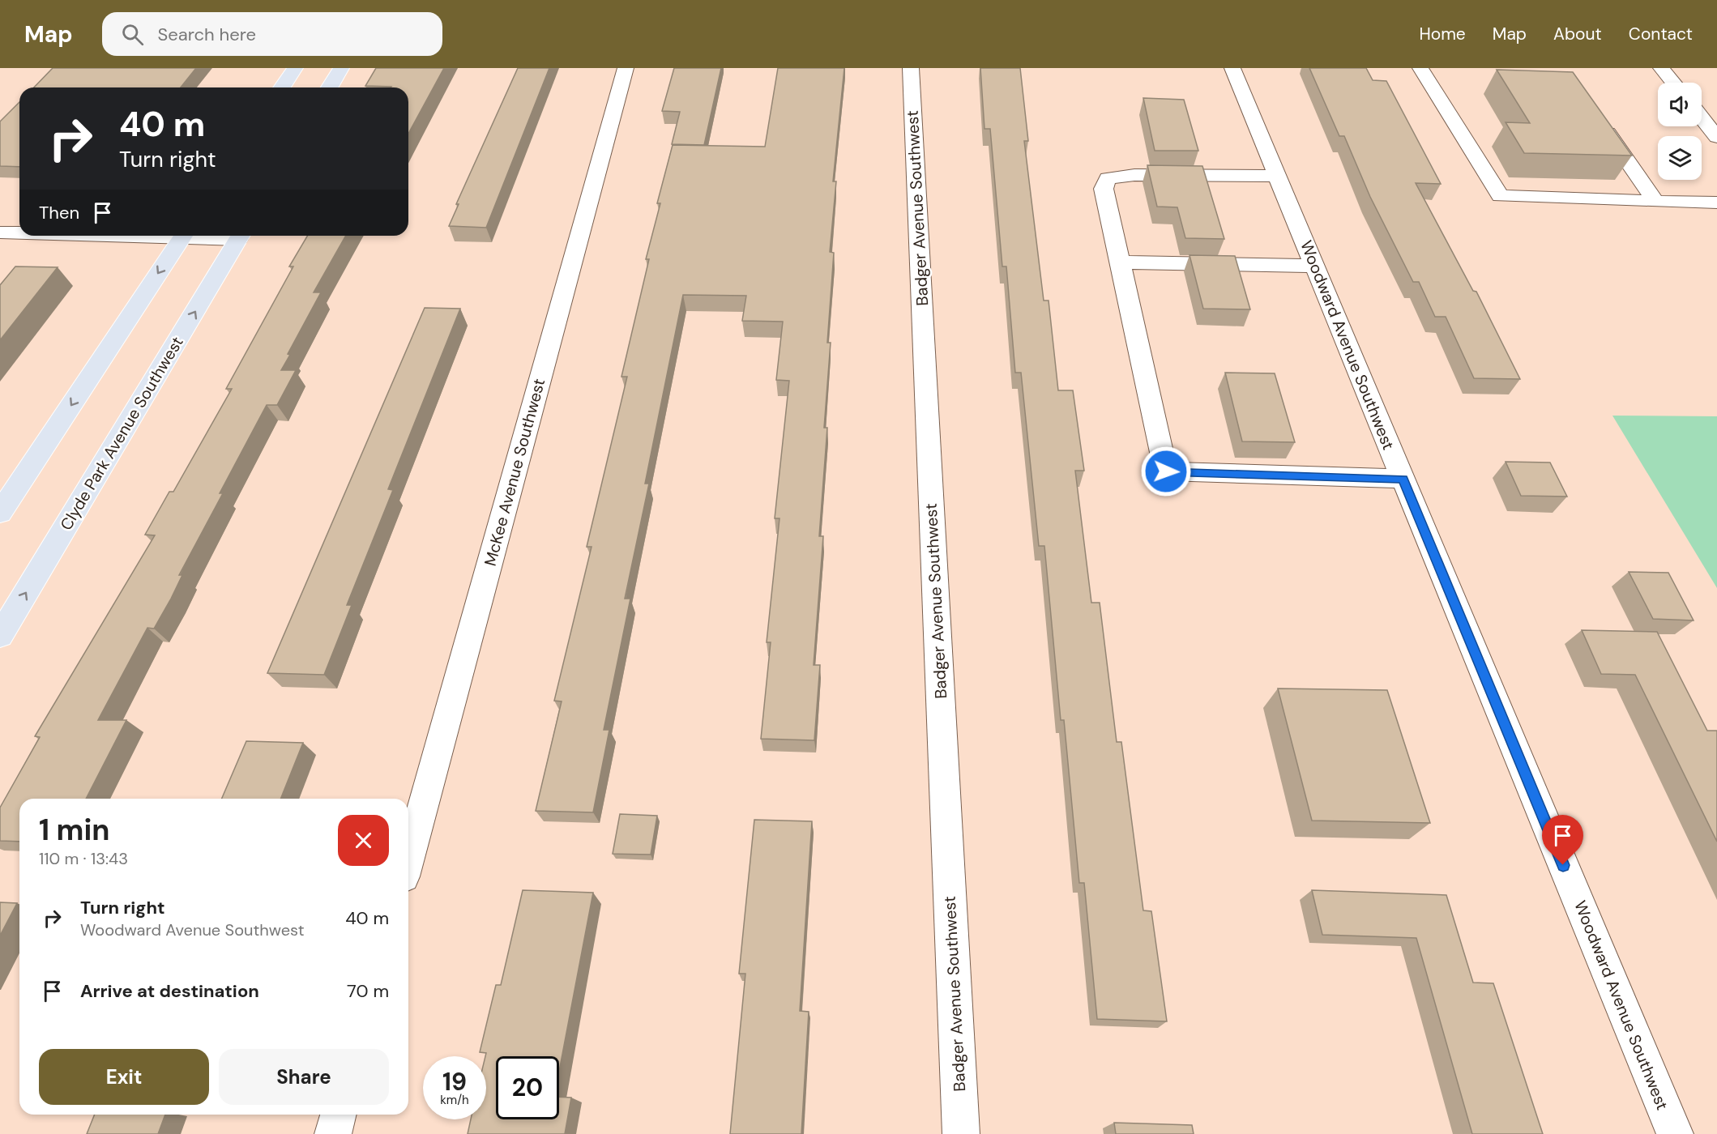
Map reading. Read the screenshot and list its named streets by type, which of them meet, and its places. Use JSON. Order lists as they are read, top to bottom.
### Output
{
  "streets": {
    "main road": ["Clyde Park Avenue Southwest"],
    "street": ["Badger Avenue Southwest", "Woodward Avenue Southwest", "McKee Avenue Southwest"]
  },
  "page": {
    "header": "Map",
    "search": "Search here",
    "nav": [
      "Home",
      "Map",
      "About",
      "Contact"
    ],
    "turn": ["40 m", "Turn right"],
    "then": "Then",
    "heading": ["1 min", "110 m · 13:43"],
    "list": [
      {
        "name": "Turn right",
        "note": "Woodward Avenue Southwest",
        "value": "40 m"
      },
      {
        "name": "Arrive at destination",
        "value": "70 m"
      }
    ],
    "buttons": ["Exit", "Share"],
    "speed": "19 km/h",
    "limit": "20"
  }
}
